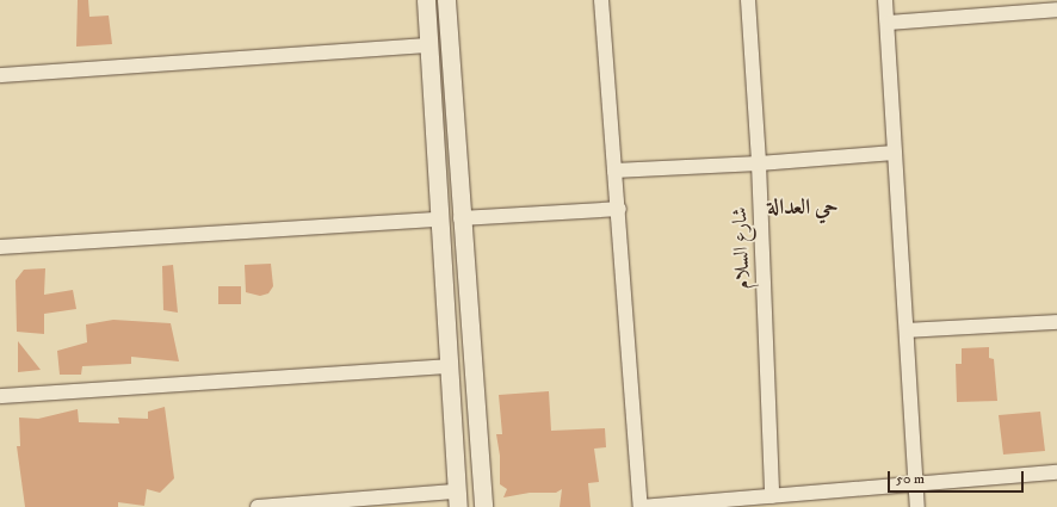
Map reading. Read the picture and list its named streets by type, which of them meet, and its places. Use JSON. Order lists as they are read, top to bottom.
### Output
{
  "streets": {
    "street": ["شارع السلام"]
  },
  "districts": ["حي العدالة"],
  "scale_bar": "50 m"
}
